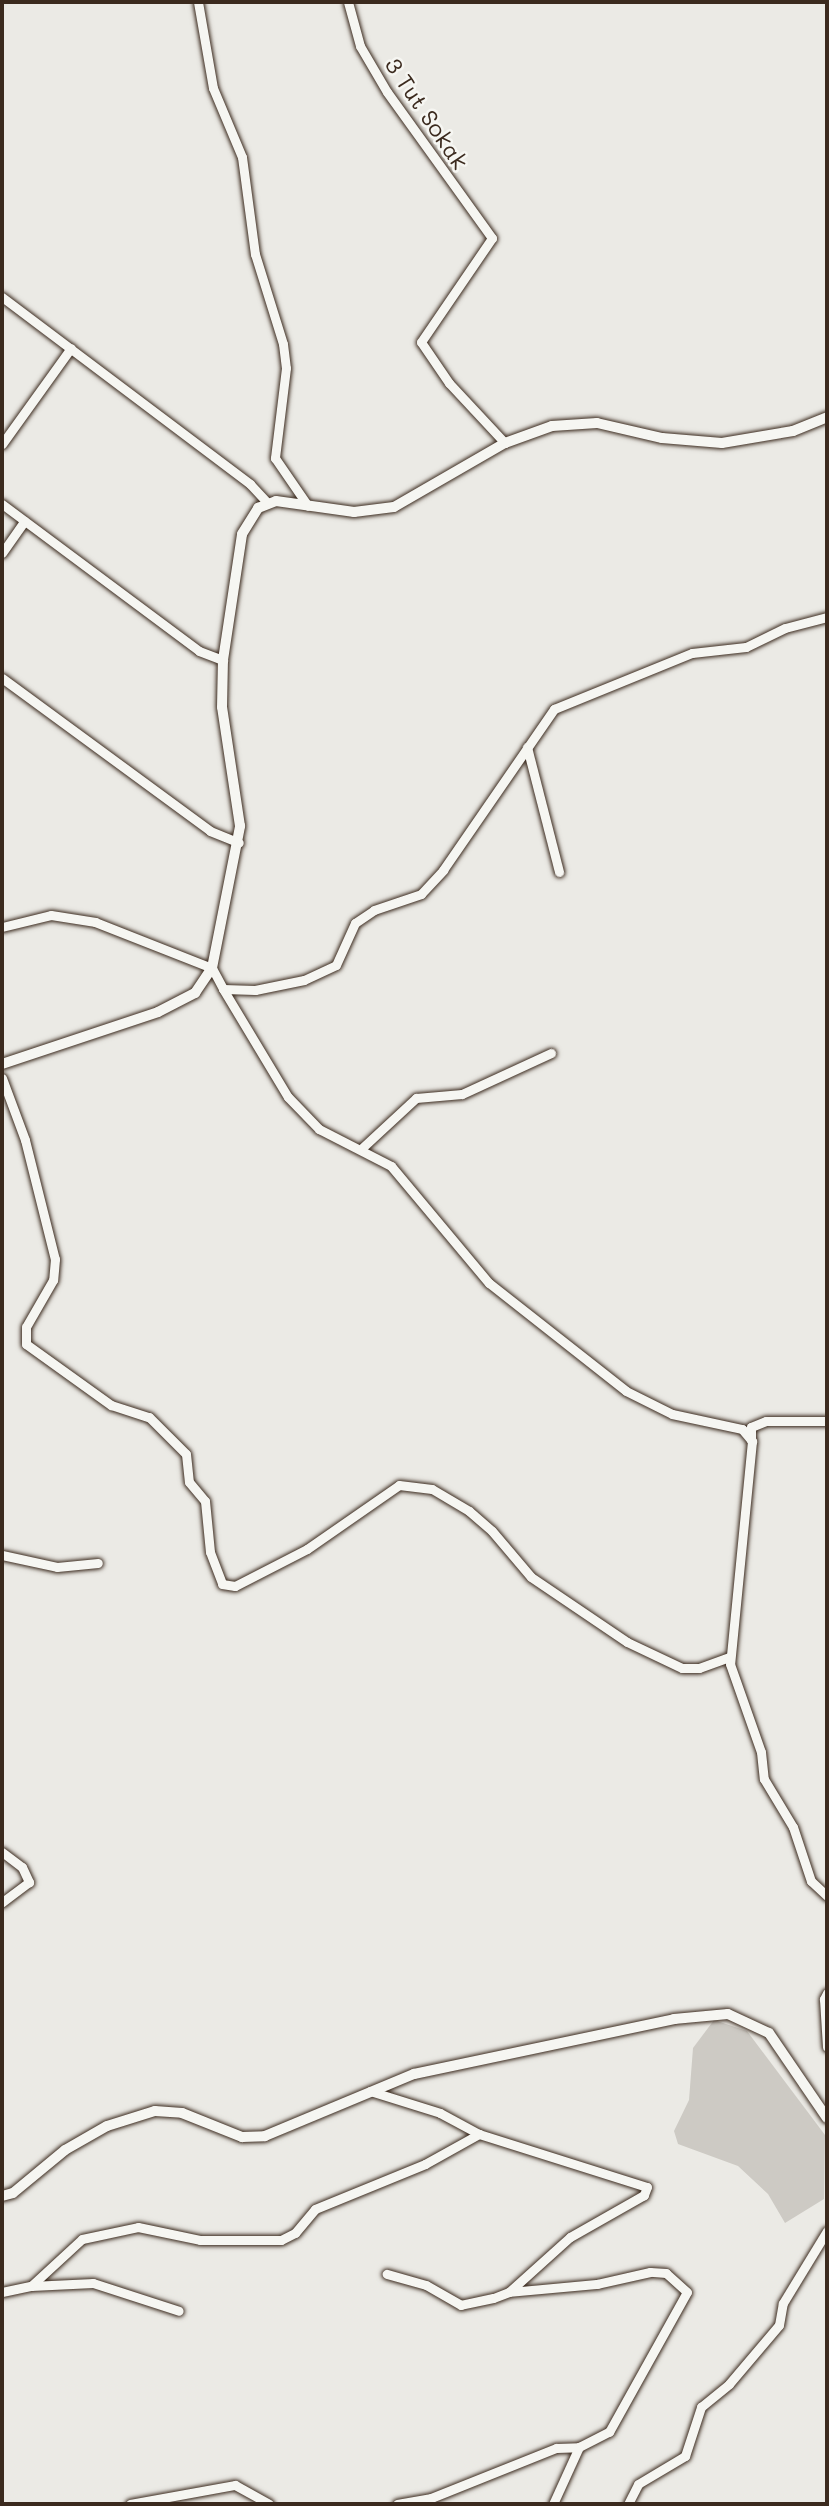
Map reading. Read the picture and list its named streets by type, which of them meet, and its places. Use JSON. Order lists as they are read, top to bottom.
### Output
{
  "streets": {
    "street": ["3 Tut Sokak"]
  }
}
